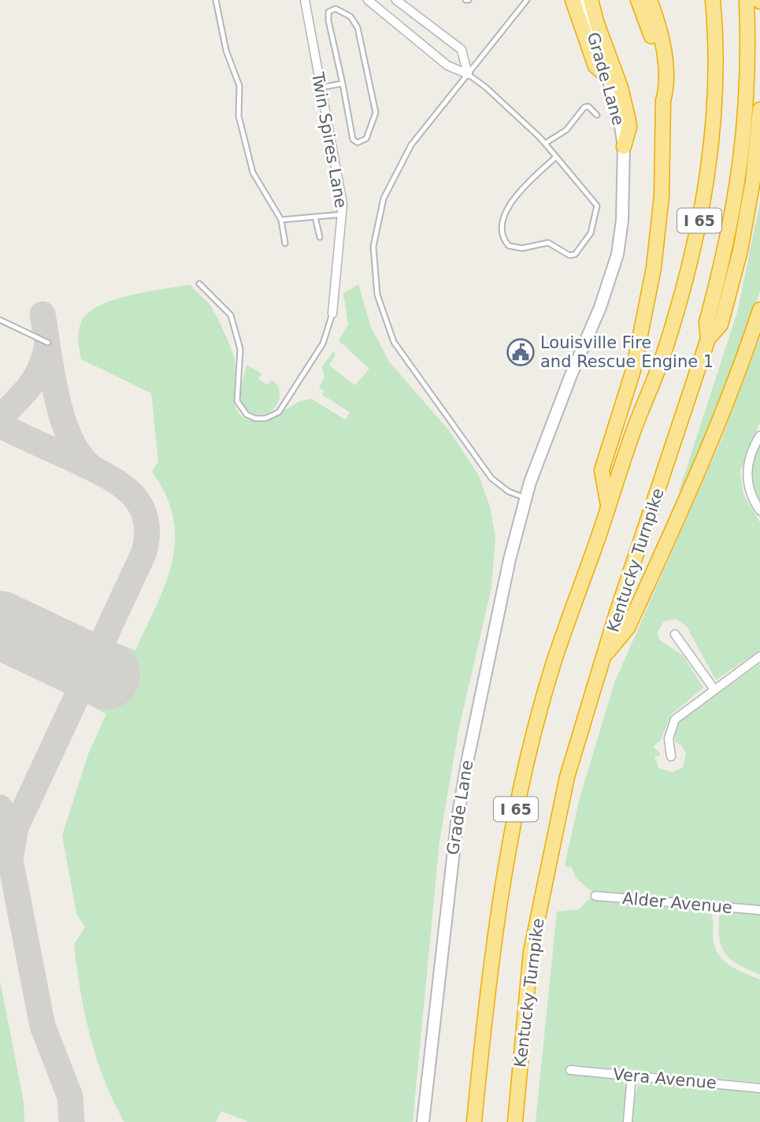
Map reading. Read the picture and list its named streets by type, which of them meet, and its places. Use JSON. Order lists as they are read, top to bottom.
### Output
{
  "streets": {
    "highway": ["I 65", "Kentucky Turnpike"],
    "main road": ["Grade Lane"],
    "street": ["Twin Spires Lane", "Alder Avenue", "Vera Avenue"]
  },
  "places": {
    "public building": ["Louisville Fire and Rescue Engine 1"]
  }
}
